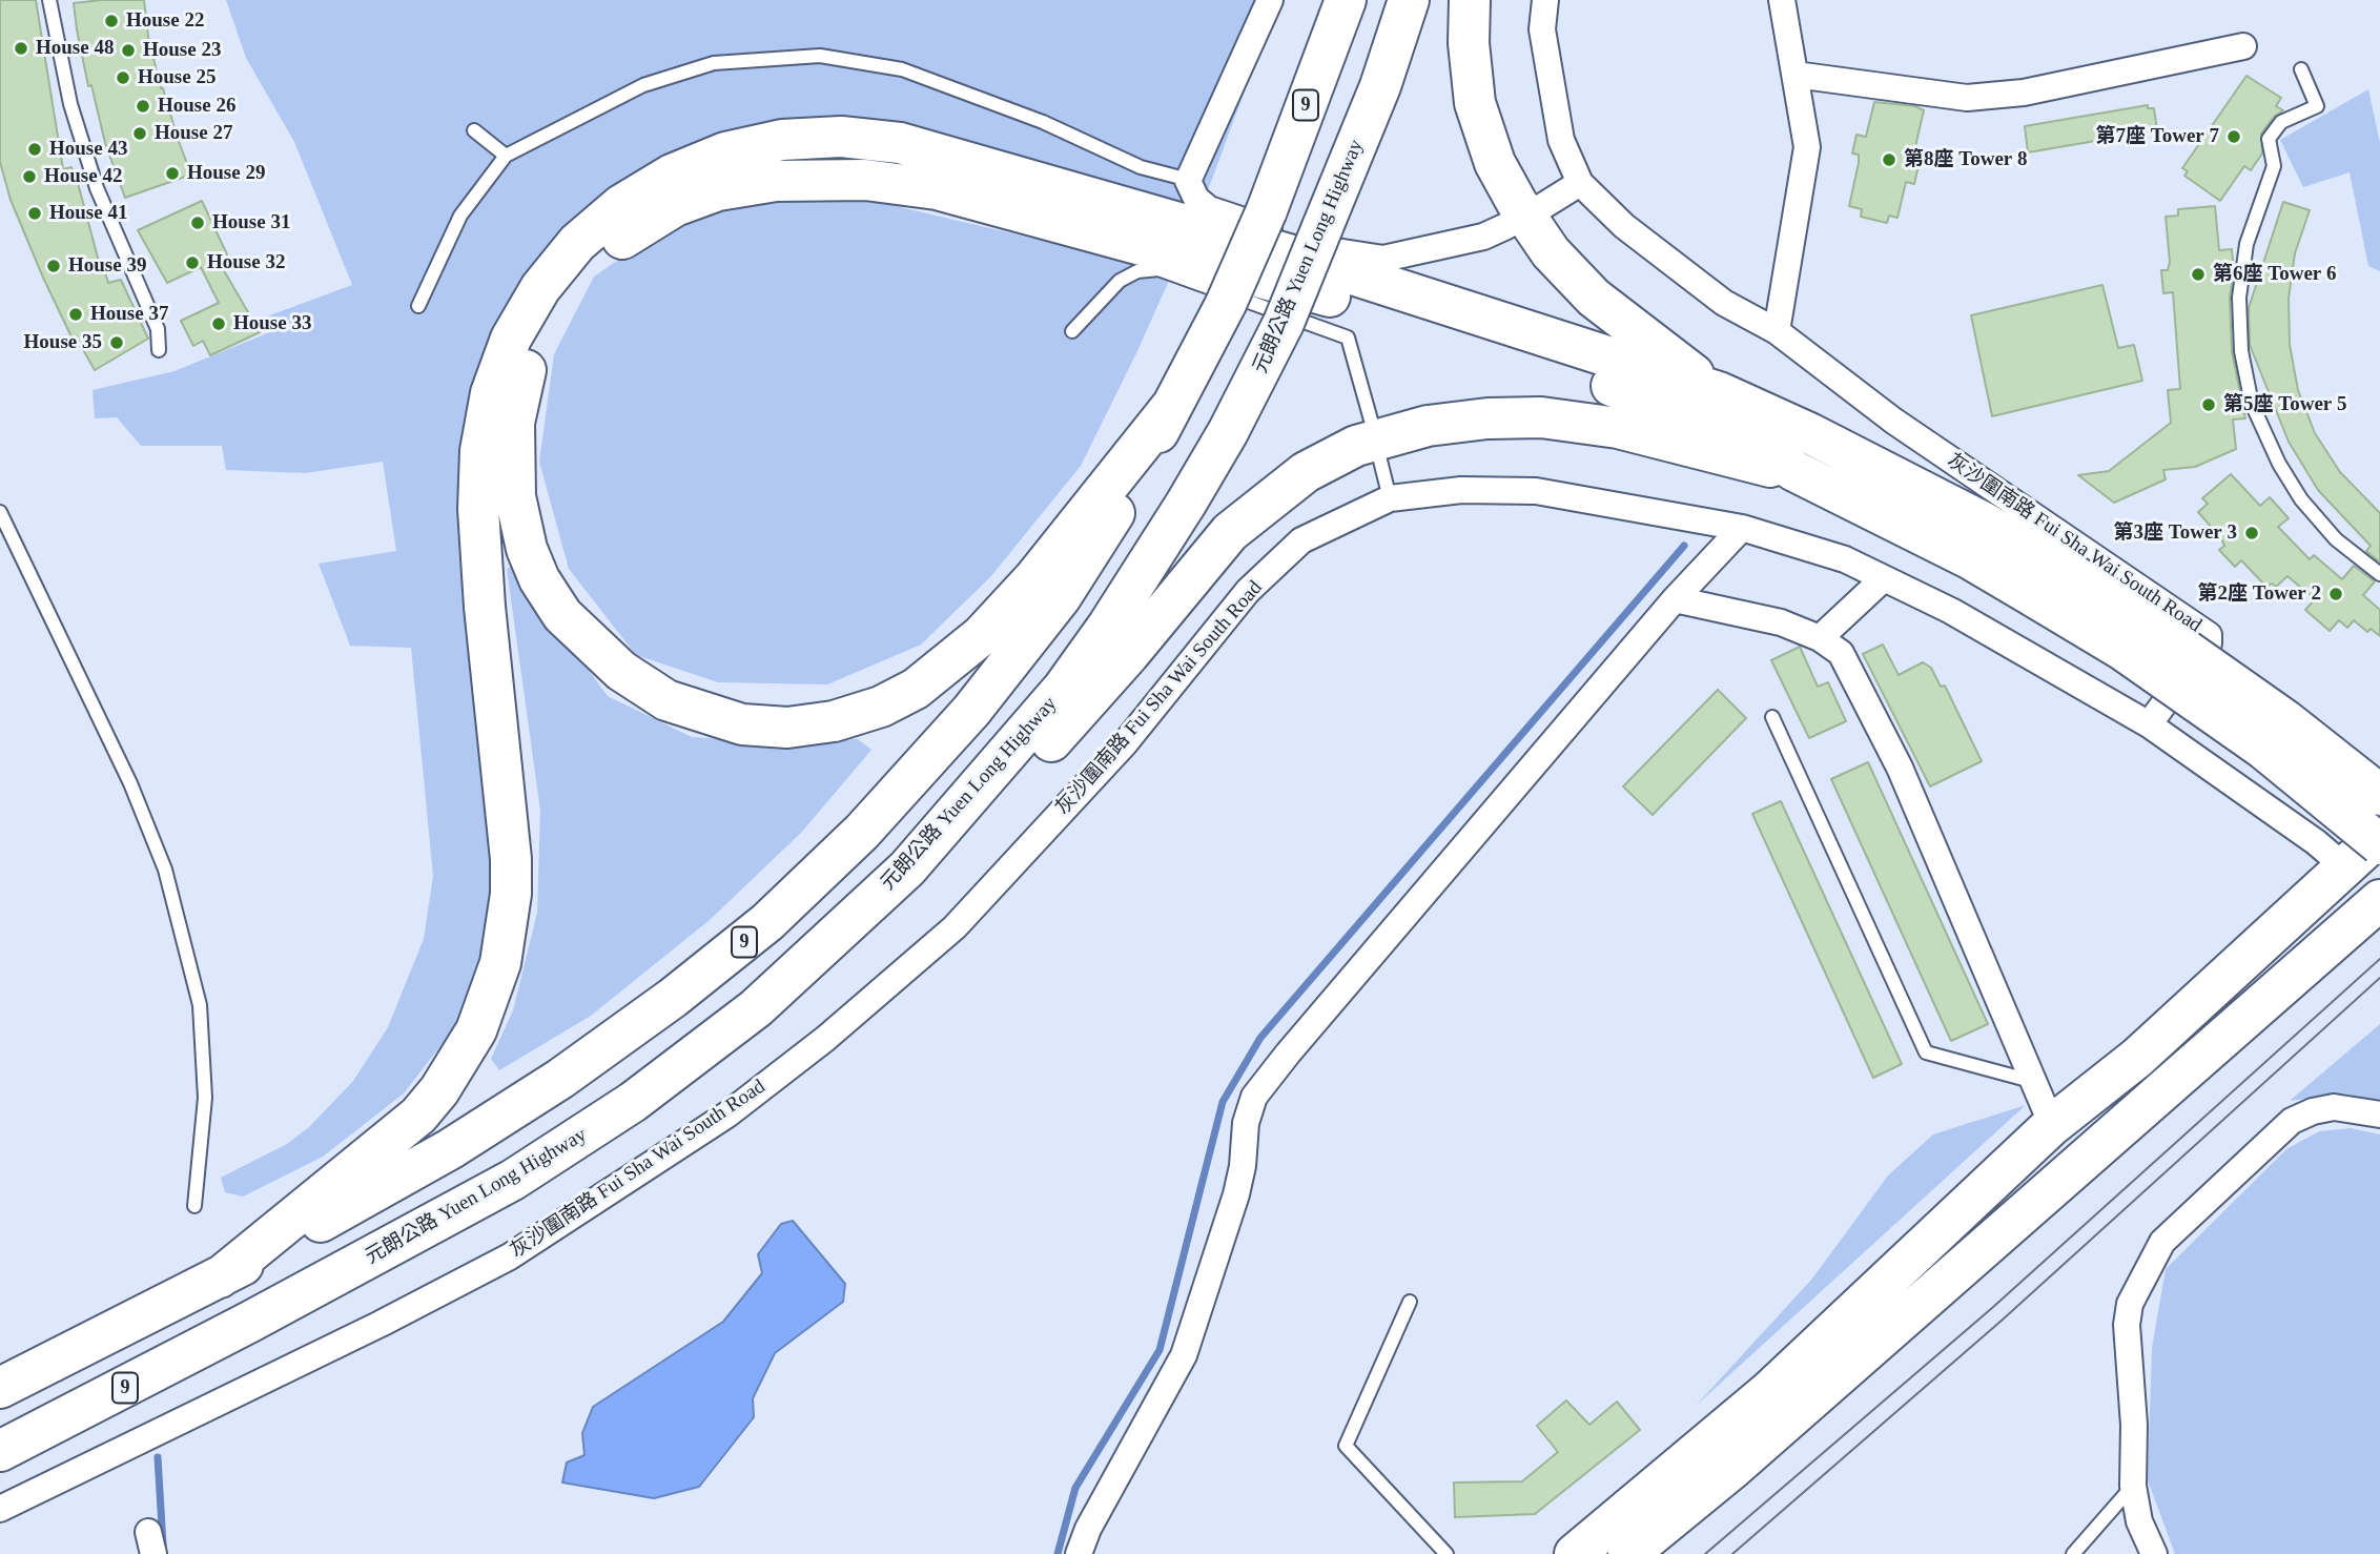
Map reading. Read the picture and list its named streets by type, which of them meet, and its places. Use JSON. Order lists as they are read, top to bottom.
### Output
{
  "streets": {
    "main road": ["9", "元朗公路 Yuen Long Highway"],
    "street": ["灰沙圍南路 Fui Sha Wai South Road"]
  },
  "places": [
    "House 22",
    "House 48",
    "House 23",
    "House 25",
    "House 26",
    "House 27",
    "第7座 Tower 7",
    "House 43",
    "第8座 Tower 8",
    "House 29",
    "House 42",
    "House 41",
    "House 31",
    "House 32",
    "House 39",
    "第6座 Tower 6",
    "House 37",
    "House 33",
    "House 35",
    "第5座 Tower 5",
    "第3座 Tower 3",
    "第2座 Tower 2"
  ]
}
